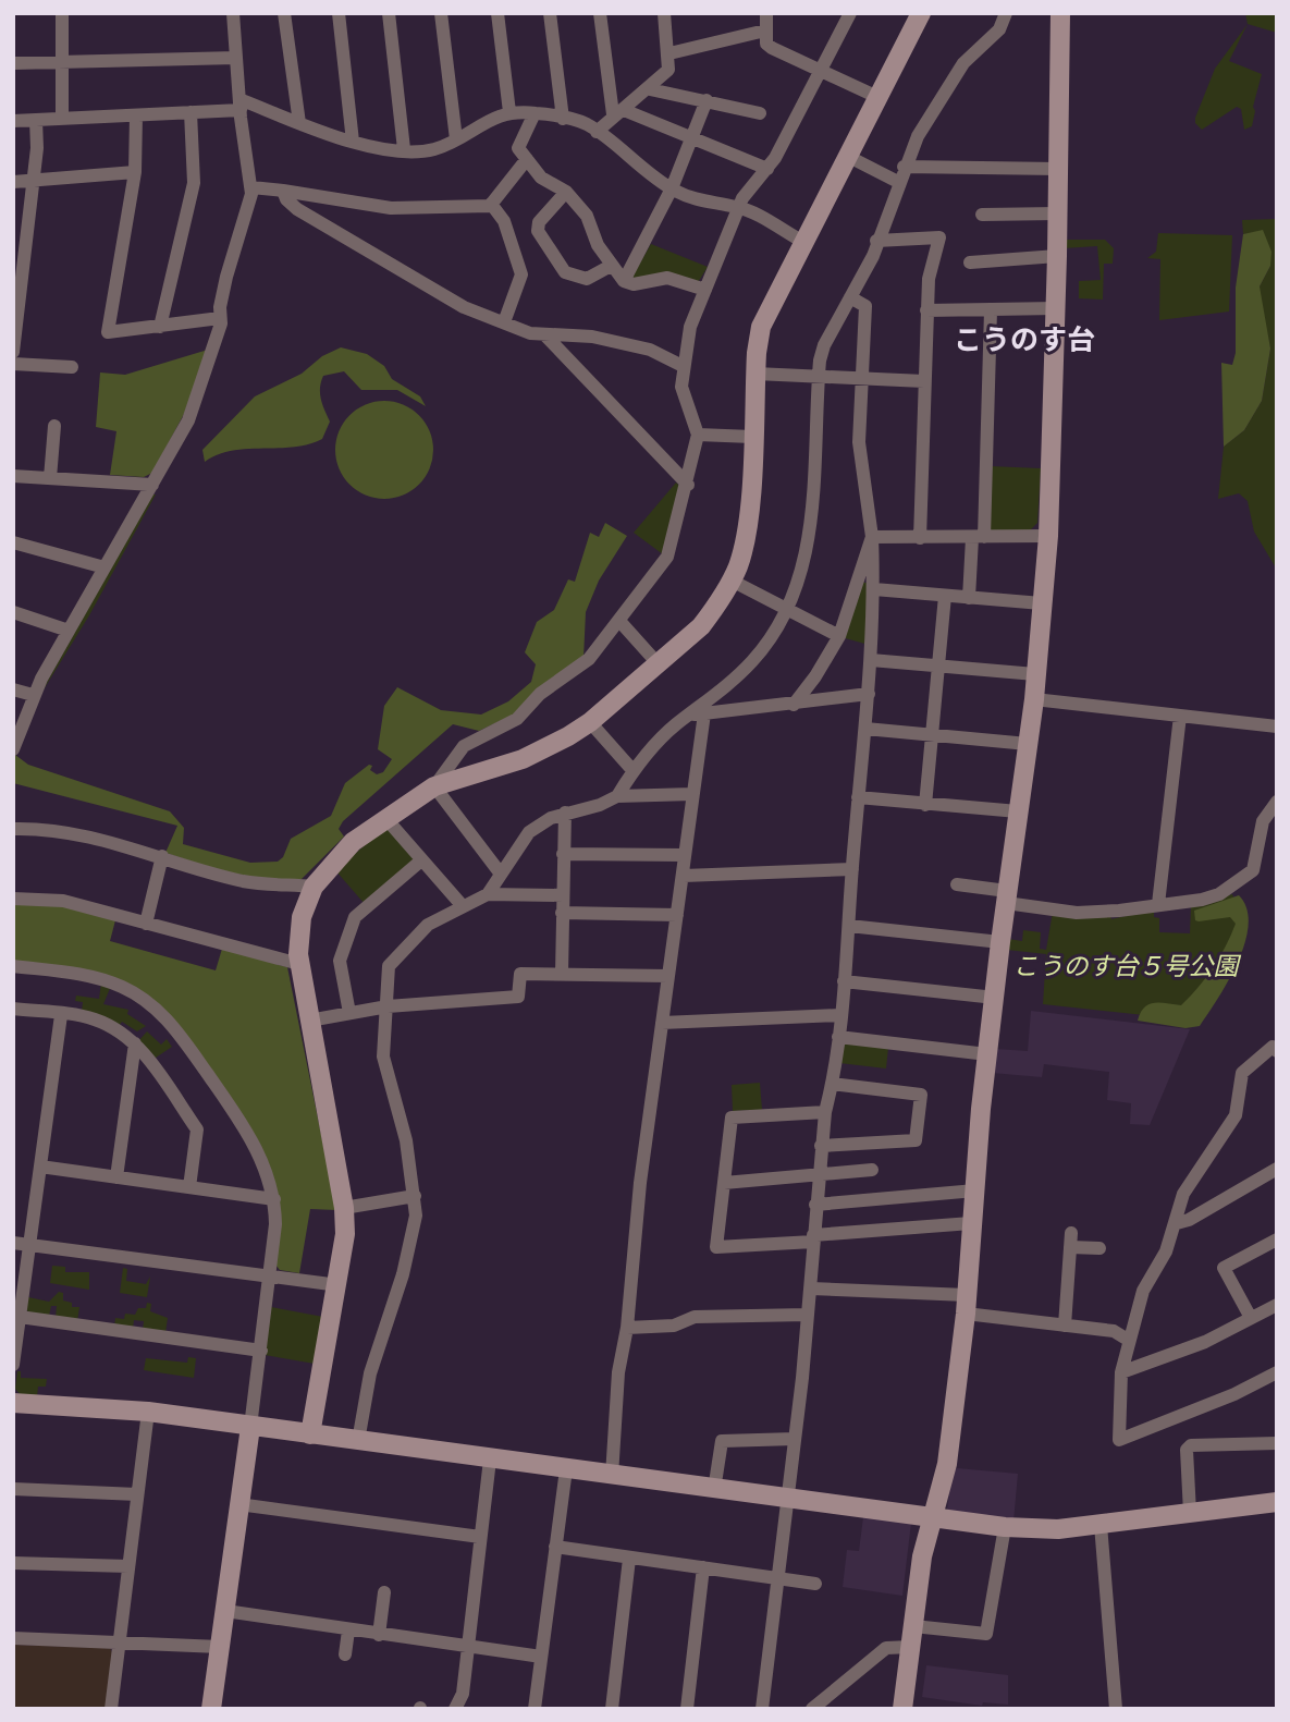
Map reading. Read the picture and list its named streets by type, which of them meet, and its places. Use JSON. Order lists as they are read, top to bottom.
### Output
{
  "districts": ["こうのす台"],
  "parks": ["こうのす台５号公園"]
}
